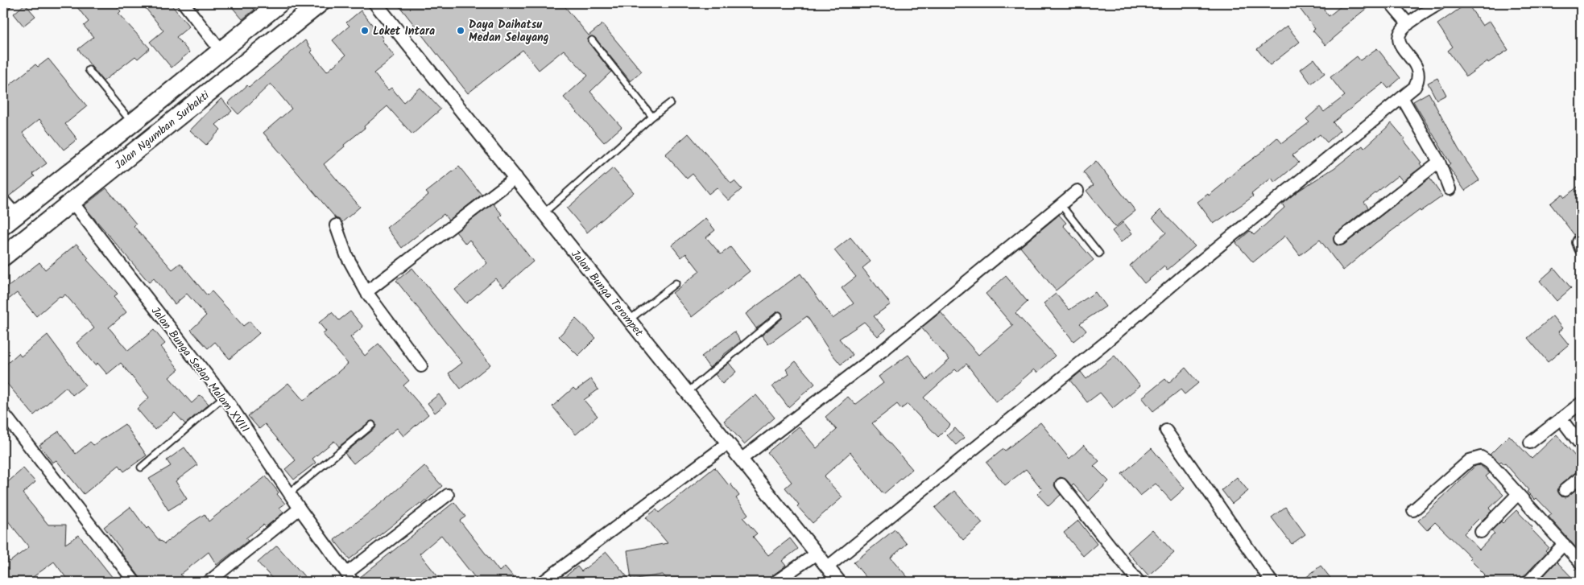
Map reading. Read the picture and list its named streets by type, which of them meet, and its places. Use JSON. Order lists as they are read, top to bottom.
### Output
{
  "streets": {
    "highway": ["Jalan Ngumban Surbakti"],
    "street": ["Jalan Bunga Terompet", "Jalan Bunga Sedap Malam XVIII"]
  },
  "crossings": [
    ["Jalan Ngumban Surbakti", "Jalan Bunga Sedap Malam XVIII"]
  ],
  "places": ["Loket Intara", "Daya Daihatsu Medan Selayang"]
}
